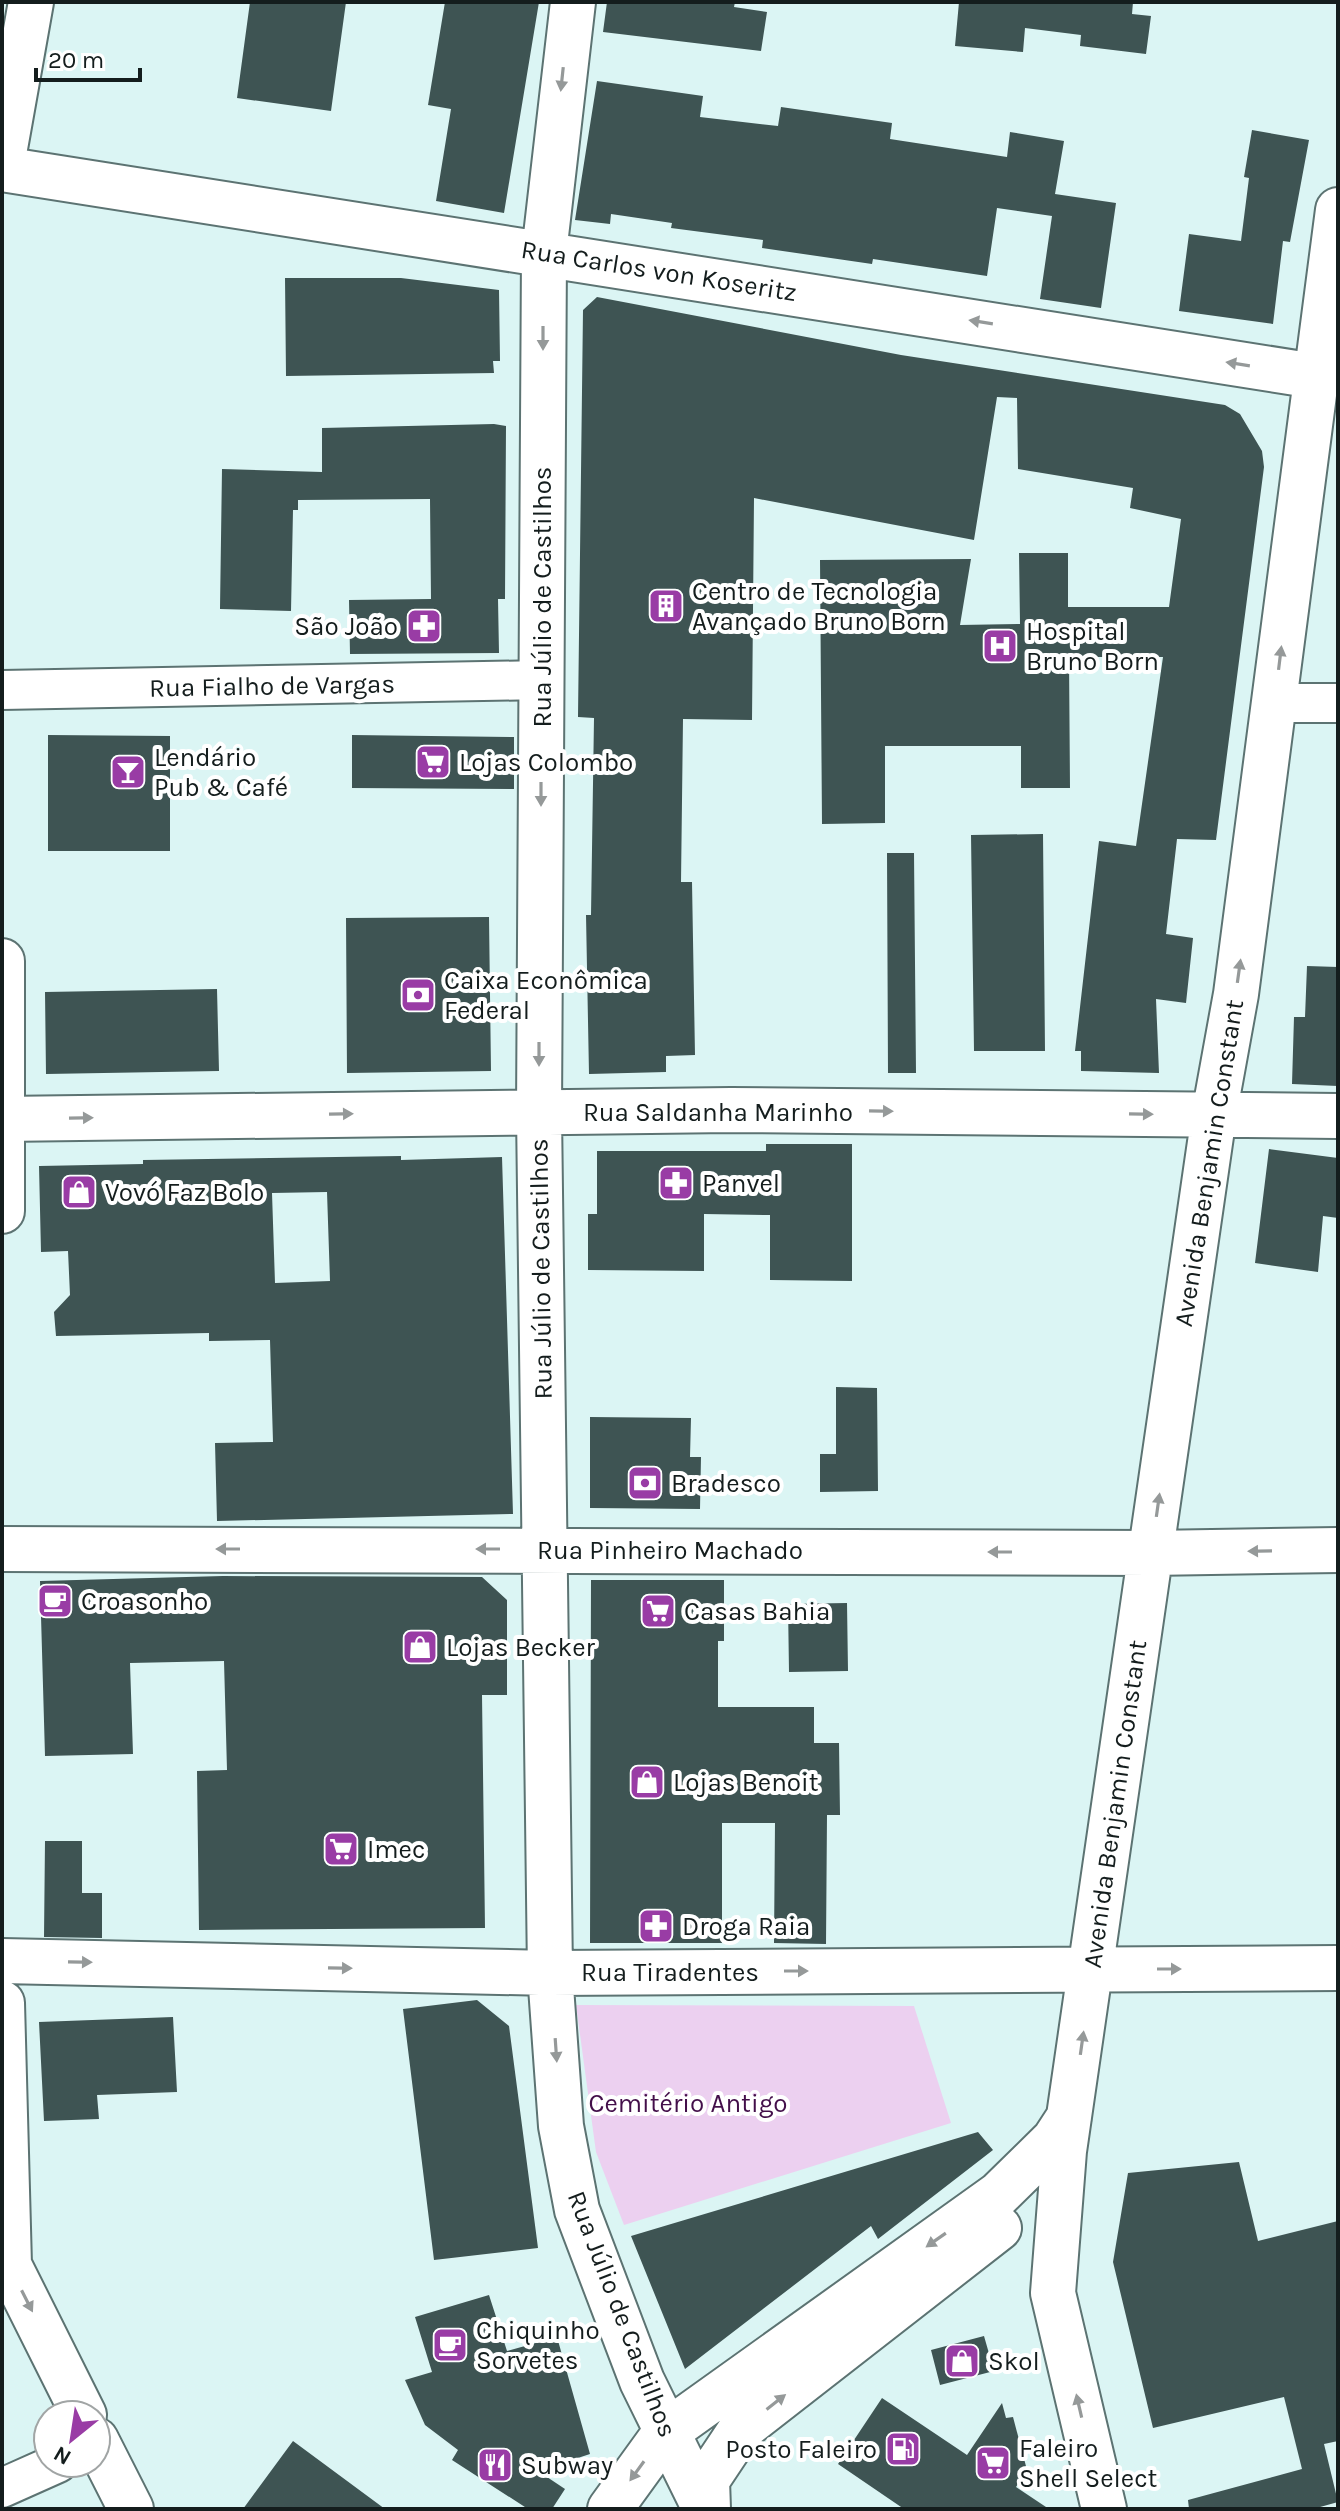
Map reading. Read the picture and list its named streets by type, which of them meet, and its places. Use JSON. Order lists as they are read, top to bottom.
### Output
{
  "streets": {
    "street": [
      "Rua Carlos von Koseritz",
      "Rua Júlio de Castilhos",
      "Rua Fialho de Vargas",
      "Rua Saldanha Marinho",
      "Avenida Benjamin Constant",
      "Rua Pinheiro Machado",
      "Rua Tiradentes"
    ]
  },
  "crossings": [
    ["Rua Carlos von Koseritz", "Rua Júlio de Castilhos"],
    ["Rua Carlos von Koseritz", "Avenida Benjamin Constant"],
    ["Rua Júlio de Castilhos", "Rua Fialho de Vargas"],
    ["Rua Júlio de Castilhos", "Rua Saldanha Marinho"],
    ["Rua Júlio de Castilhos", "Rua Pinheiro Machado"],
    ["Rua Júlio de Castilhos", "Rua Tiradentes"],
    ["Rua Saldanha Marinho", "Avenida Benjamin Constant"],
    ["Avenida Benjamin Constant", "Rua Pinheiro Machado"],
    ["Avenida Benjamin Constant", "Rua Tiradentes"]
  ],
  "one_way": [
    "Rua Carlos von Koseritz",
    "Rua Júlio de Castilhos",
    "Rua Saldanha Marinho",
    "Avenida Benjamin Constant",
    "Rua Pinheiro Machado",
    "Rua Tiradentes"
  ],
  "parks": ["Cemitério Antigo"],
  "places": {
    "building": ["Centro de Tecnologia Avançado Bruno Born"],
    "pharmacy": ["São João", "Panvel", "Droga Raia"],
    "hospital": ["Hospital Bruno Born"],
    "supermarket": [
      "Lojas Colombo",
      "Casas Bahia",
      "Imec",
      "Faleiro Shell Select"
    ],
    "bar": ["Lendário Pub & Café"],
    "bank": ["Caixa Econômica Federal", "Bradesco"],
    "shop": [
      "Vovó Faz Bolo",
      "Lojas Becker",
      "Lojas Benoit",
      "Skol"
    ],
    "cafe": ["Croasonho", "Chiquinho Sorvetes"],
    "fuel station": ["Posto Faleiro"],
    "restaurant": ["Subway"]
  },
  "scale_bar": "20 m",
  "north": "bottom left"
}
